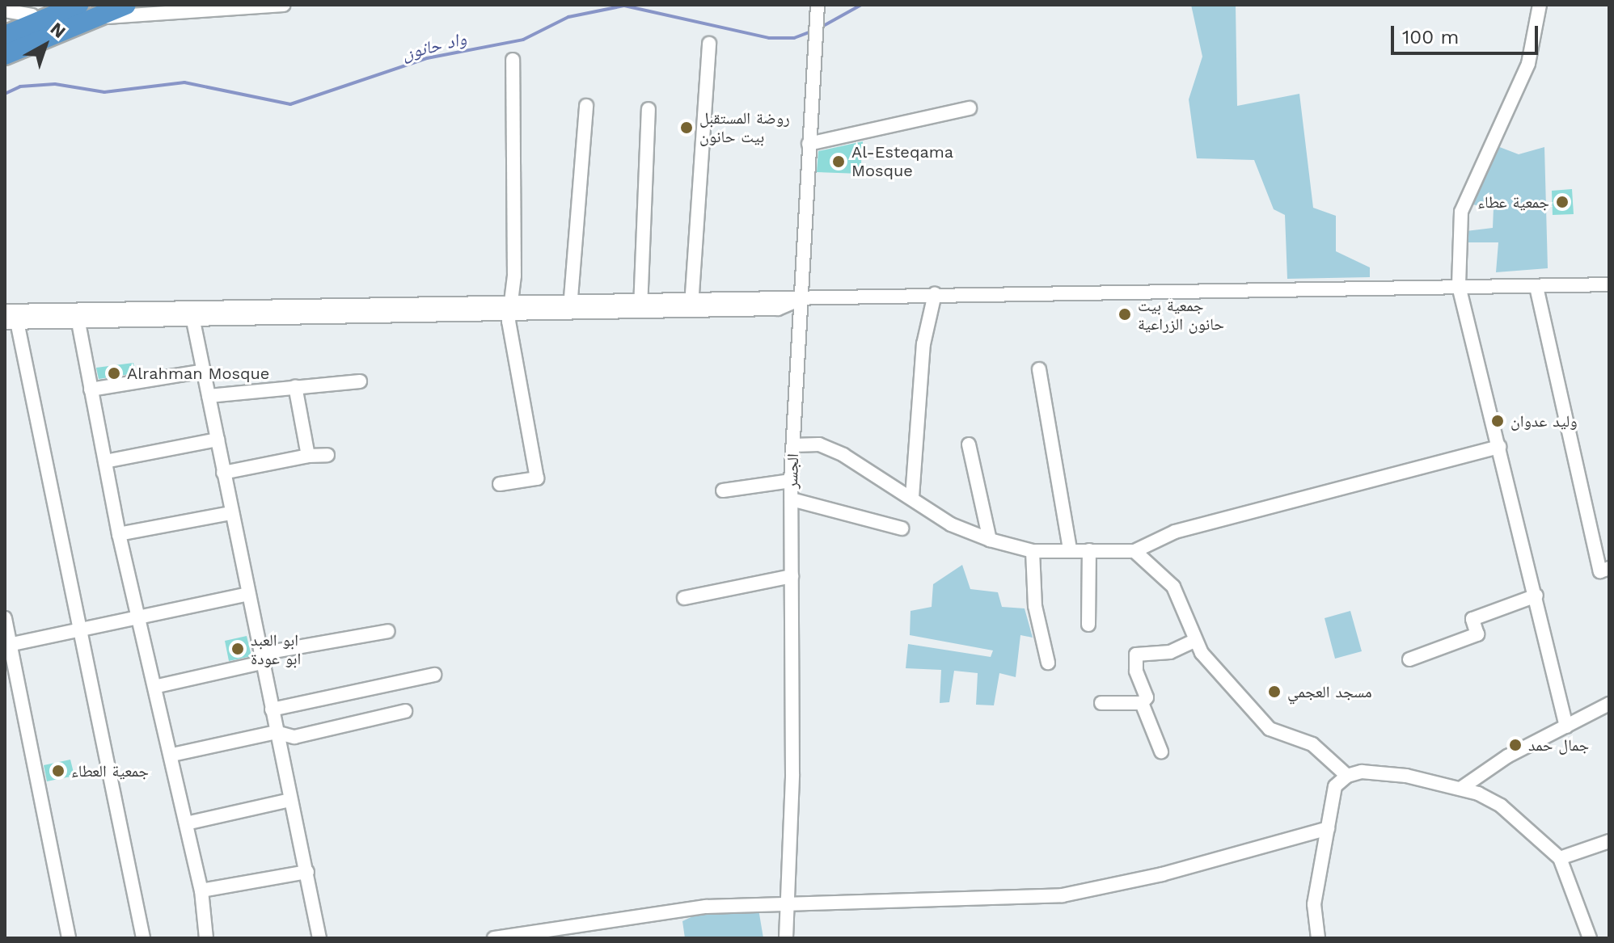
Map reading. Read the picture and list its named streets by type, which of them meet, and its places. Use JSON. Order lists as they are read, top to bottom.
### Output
{
  "streets": {
    "street": ["الجسر"]
  },
  "water": ["واد حانون"],
  "places": [
    "روضة المستقبل بيت حانون",
    "Al-Esteqama Mosque",
    "جمعية عطاء",
    "جمعية بيت حانون الزراعية",
    "Alrahman Mosque",
    "وليد عدوان",
    "ابو العبد ابو عودة",
    "مسجد العجمي",
    "جمال حمد",
    "جمعية العطاء"
  ],
  "scale_bar": "100 m",
  "north": "top right"
}
